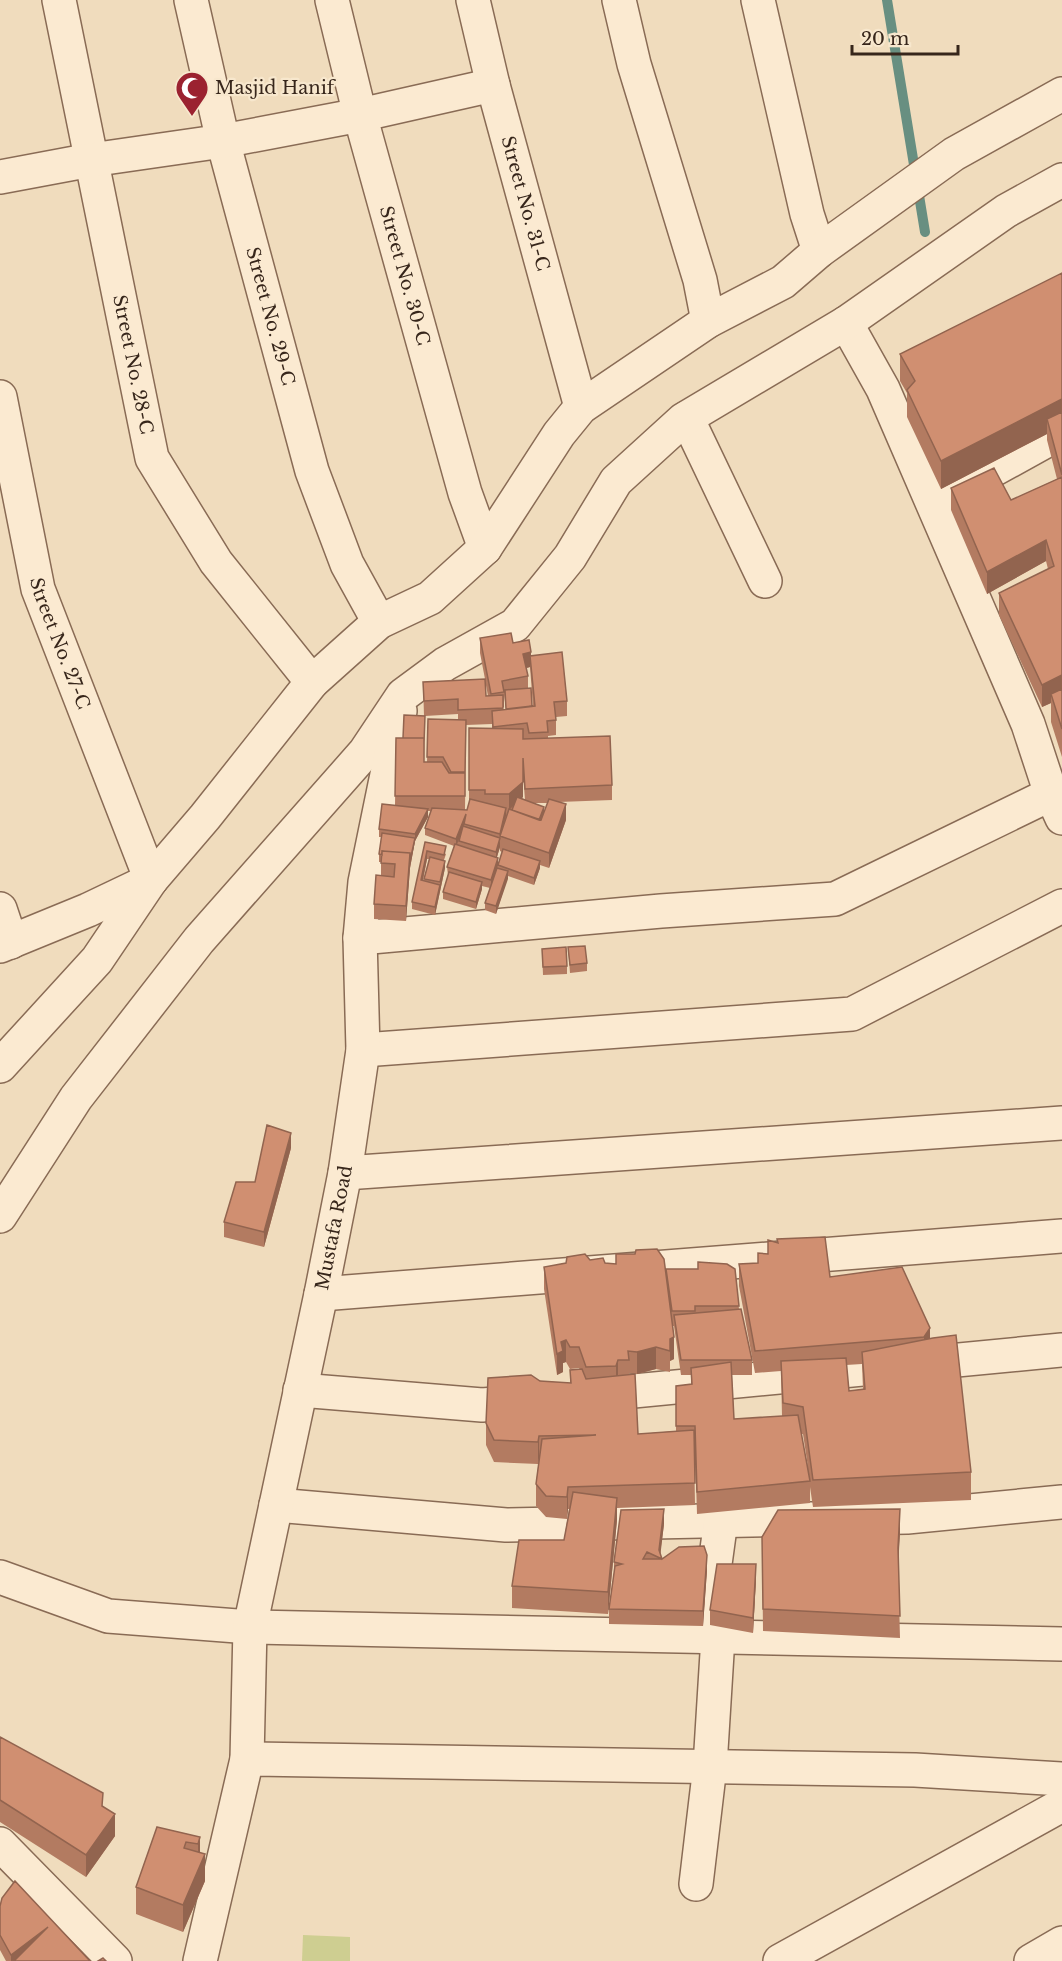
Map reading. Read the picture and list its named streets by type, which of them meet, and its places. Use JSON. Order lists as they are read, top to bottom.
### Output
{
  "streets": {
    "street": [
      "Street No. 31-C",
      "Street No. 30-C",
      "Street No. 29-C",
      "Street No. 28-C",
      "Street No. 27-C",
      "Mustafa Road"
    ]
  },
  "places": {
    "mosque": ["Masjid Hanif"]
  },
  "scale_bar": "20 m"
}
